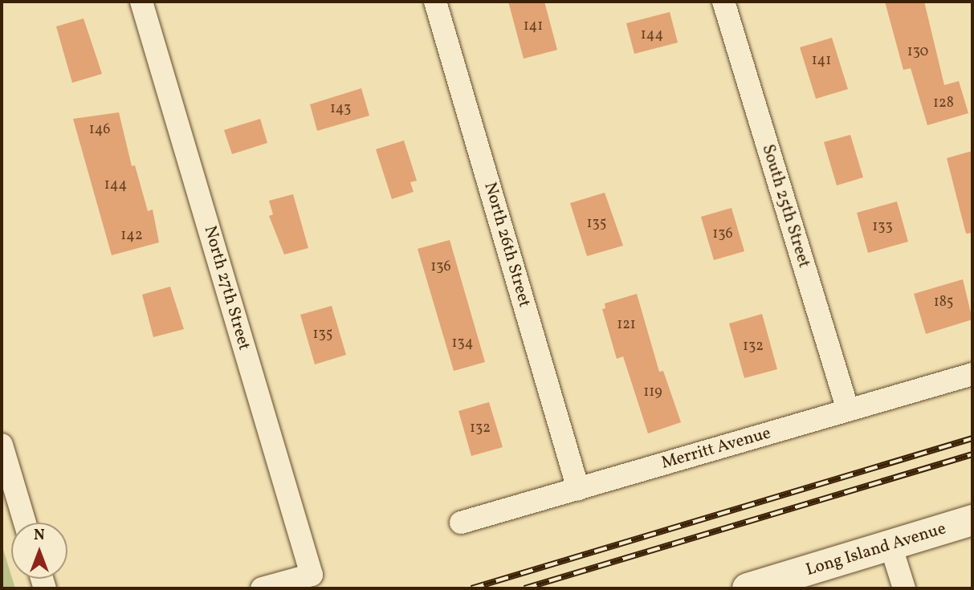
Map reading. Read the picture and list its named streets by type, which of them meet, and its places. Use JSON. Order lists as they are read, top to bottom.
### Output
{
  "streets": {
    "street": [
      "South 25th Street",
      "North 26th Street",
      "North 27th Street",
      "Merritt Avenue",
      "Long Island Avenue"
    ]
  },
  "crossings": [
    ["South 25th Street", "Merritt Avenue"],
    ["North 26th Street", "Merritt Avenue"]
  ],
  "house_numbers": [
    "141",
    "144",
    "130",
    "141",
    "128",
    "143",
    "146",
    "144",
    "135",
    "133",
    "136",
    "142",
    "136",
    "185",
    "121",
    "135",
    "134",
    "132",
    "119",
    "132"
  ],
  "north": "top"
}
